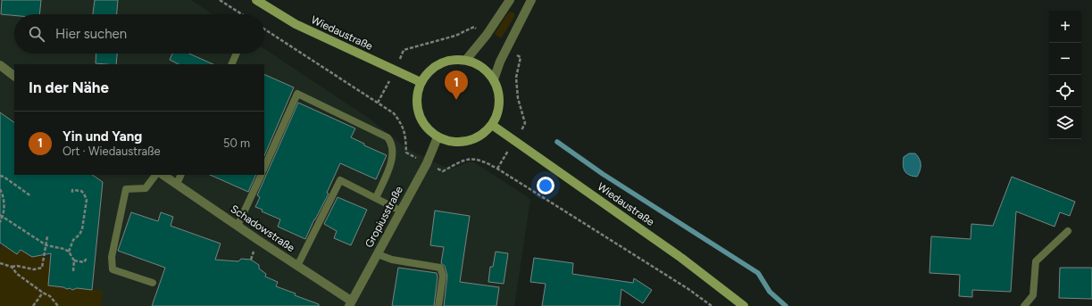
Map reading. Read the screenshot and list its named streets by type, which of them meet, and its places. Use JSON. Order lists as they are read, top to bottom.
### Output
{
  "streets": {
    "main road": ["Wiedaustraße"],
    "street": ["Gropiusstraße", "Schadowstraße"]
  },
  "crossings": [
    ["Wiedaustraße", "Gropiusstraße"],
    ["Gropiusstraße", "Schadowstraße"]
  ],
  "page": {
    "map_buttons": ["+", "−"],
    "search": "Hier suchen",
    "heading": "In der Nähe",
    "pins": "1",
    "list": [
      {
        "mark": "1",
        "name": "Yin und Yang",
        "note": "Ort · Wiedaustraße",
        "value": "50 m"
      }
    ]
  }
}
